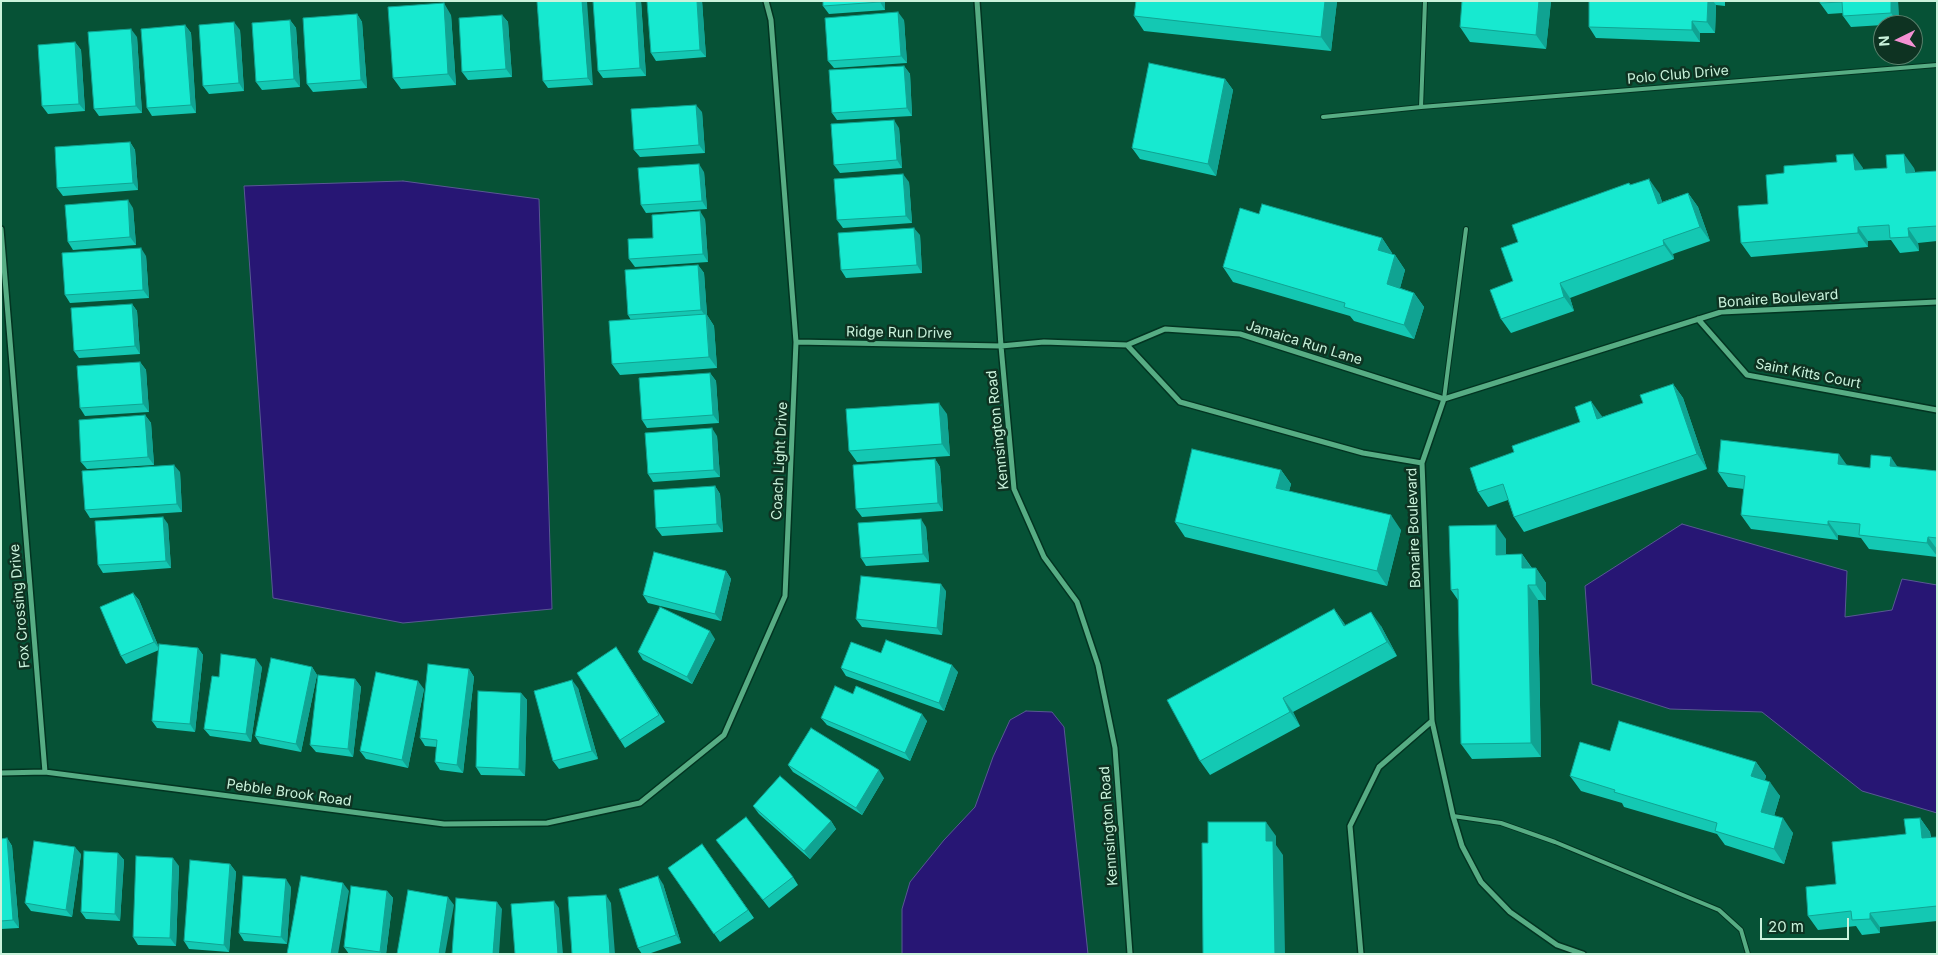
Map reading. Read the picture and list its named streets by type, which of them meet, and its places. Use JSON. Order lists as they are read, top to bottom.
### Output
{
  "streets": {
    "street": [
      "Bonaire Boulevard",
      "Ridge Run Drive",
      "Jamaica Run Lane",
      "Saint Kitts Court",
      "Kennsington Road",
      "Coach Light Drive",
      "Fox Crossing Drive",
      "Pebble Brook Road"
    ],
    "lane": ["Polo Club Drive"]
  },
  "crossings": [
    ["Bonaire Boulevard", "Jamaica Run Lane"],
    ["Bonaire Boulevard", "Saint Kitts Court"],
    ["Ridge Run Drive", "Jamaica Run Lane"],
    ["Ridge Run Drive", "Kennsington Road"],
    ["Ridge Run Drive", "Coach Light Drive"],
    ["Jamaica Run Lane", "Kennsington Road"],
    ["Coach Light Drive", "Pebble Brook Road"],
    ["Fox Crossing Drive", "Pebble Brook Road"]
  ],
  "scale_bar": "20 m",
  "north": "left"
}
